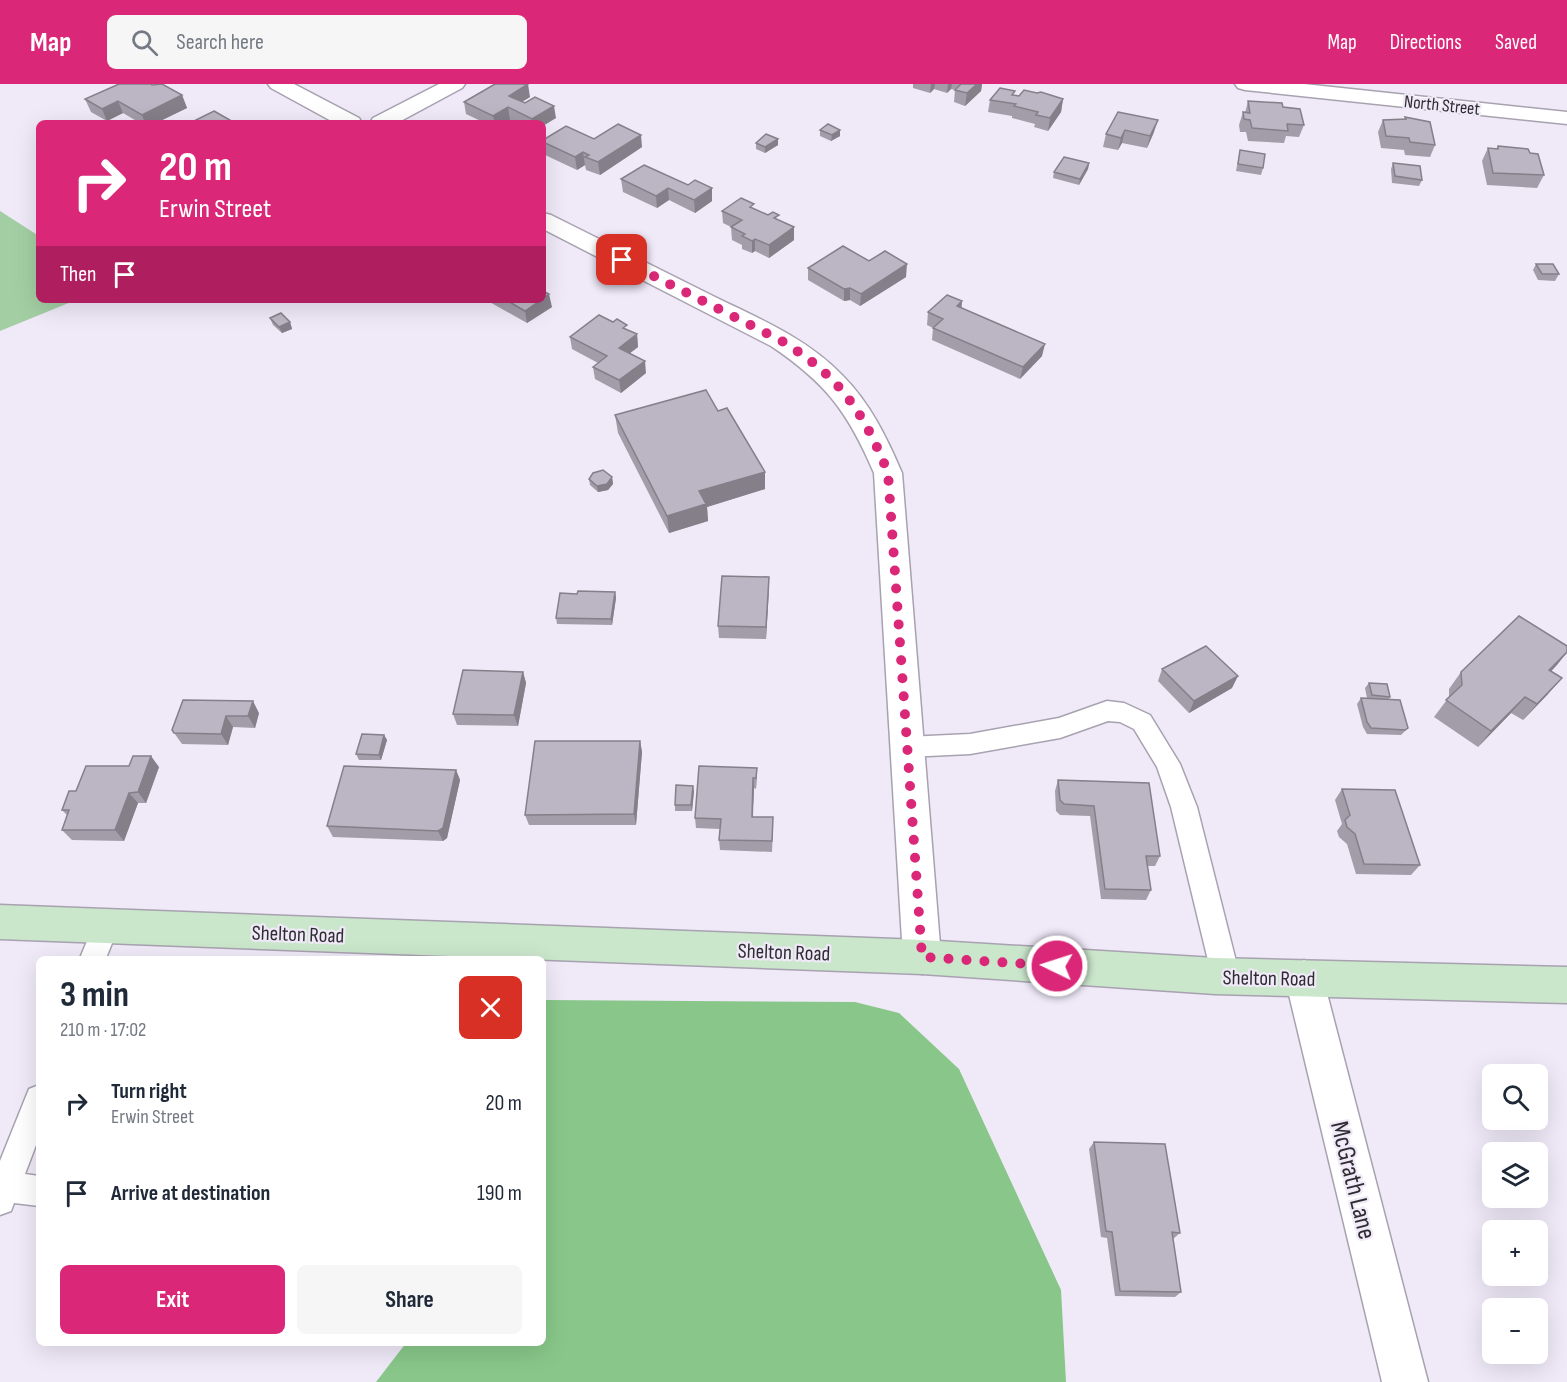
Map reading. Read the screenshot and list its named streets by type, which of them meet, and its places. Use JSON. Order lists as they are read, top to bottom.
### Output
{
  "streets": {
    "main road": ["Shelton Road"],
    "street": ["North Street", "McGrath Lane"]
  },
  "crossings": [
    ["Shelton Road", "McGrath Lane"]
  ],
  "page": {
    "header": "Map",
    "search": "Search here",
    "nav": ["Map", "Directions", "Saved"],
    "turn": ["20 m", "Erwin Street"],
    "then": "Then",
    "heading": ["3 min", "210 m · 17:02"],
    "list": [
      {
        "name": "Turn right",
        "note": "Erwin Street",
        "value": "20 m"
      },
      {
        "name": "Arrive at destination",
        "value": "190 m"
      }
    ],
    "map_buttons": ["+", "−"],
    "buttons": ["Exit", "Share"]
  }
}
